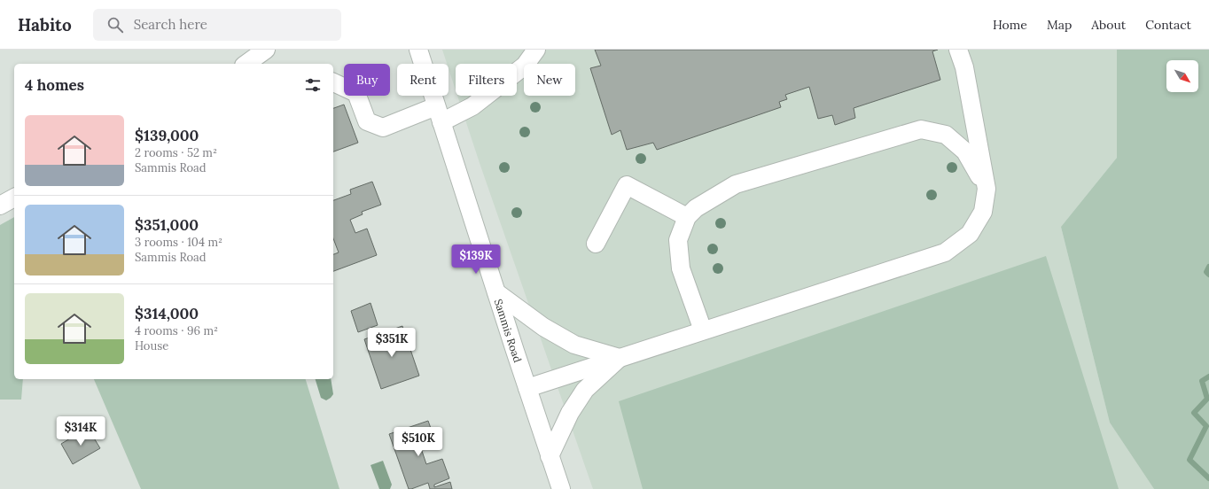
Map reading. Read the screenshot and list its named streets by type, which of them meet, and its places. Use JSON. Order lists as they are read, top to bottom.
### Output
{
  "streets": {
    "street": ["Sammis Road"]
  },
  "north": "bottom right",
  "page": {
    "header": "Habito",
    "search": "Search here",
    "nav": [
      "Home",
      "Map",
      "About",
      "Contact"
    ],
    "chip": [
      "Buy",
      "Rent",
      "Filters",
      "New"
    ],
    "heading": "4 homes",
    "list": [
      {
        "name": "$139,000",
        "note": "2 rooms · 52 m² · Sammis Road"
      },
      {
        "name": "$351,000",
        "note": "3 rooms · 104 m² · Sammis Road"
      },
      {
        "name": "$314,000",
        "note": "4 rooms · 96 m² · House"
      }
    ],
    "price": [
      "$139K",
      "$351K",
      "$314K",
      "$510K"
    ]
  }
}
